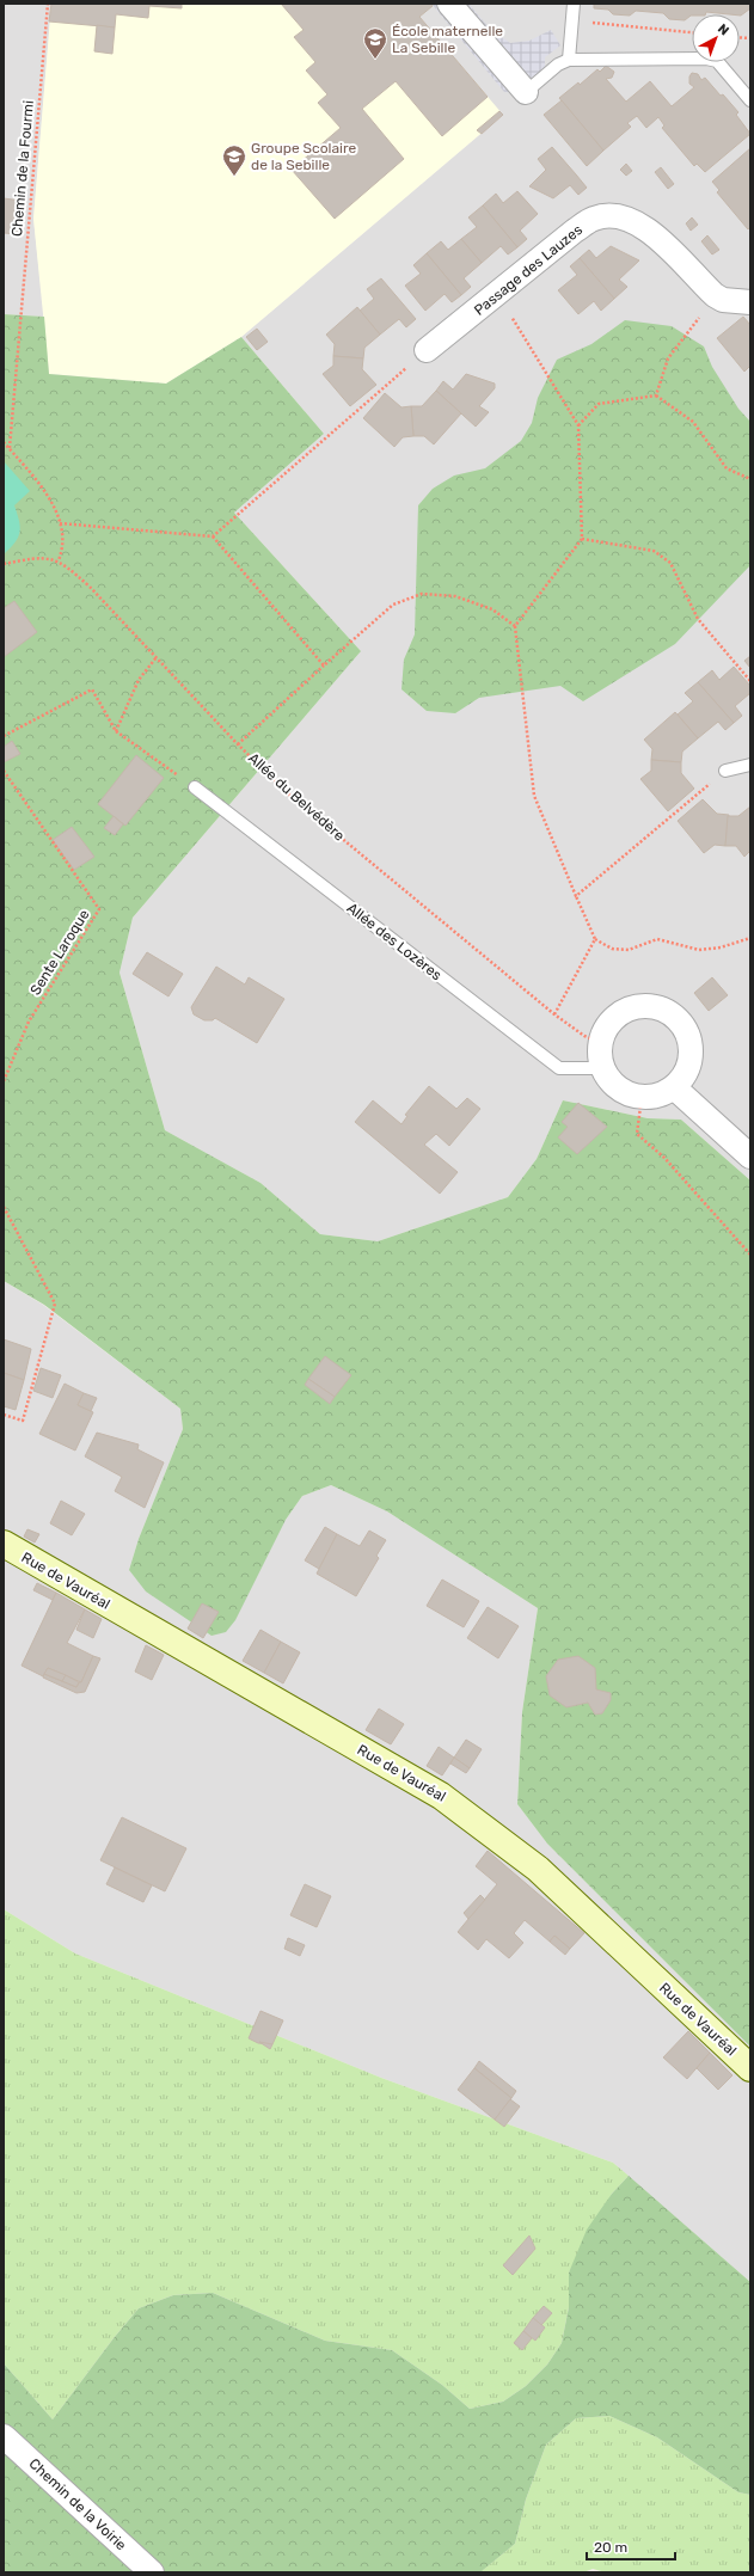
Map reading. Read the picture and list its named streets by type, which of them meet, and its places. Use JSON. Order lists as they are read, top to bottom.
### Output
{
  "streets": {
    "street": ["Passage des Lauzes", "Rue de Vauréal", "Chemin de la Voirie"],
    "lane": ["Allée des Lozères"],
    "path": ["Chemin de la Fourmi", "Allée du Belvédère", "Sente Laroque"]
  },
  "crossings": [
    ["Allée du Belvédère", "Allée des Lozères"]
  ],
  "places": {
    "school or university": ["École maternelle La Sebille", "Groupe Scolaire de la Sebille"]
  },
  "scale_bar": "20 m",
  "north": "top right"
}
